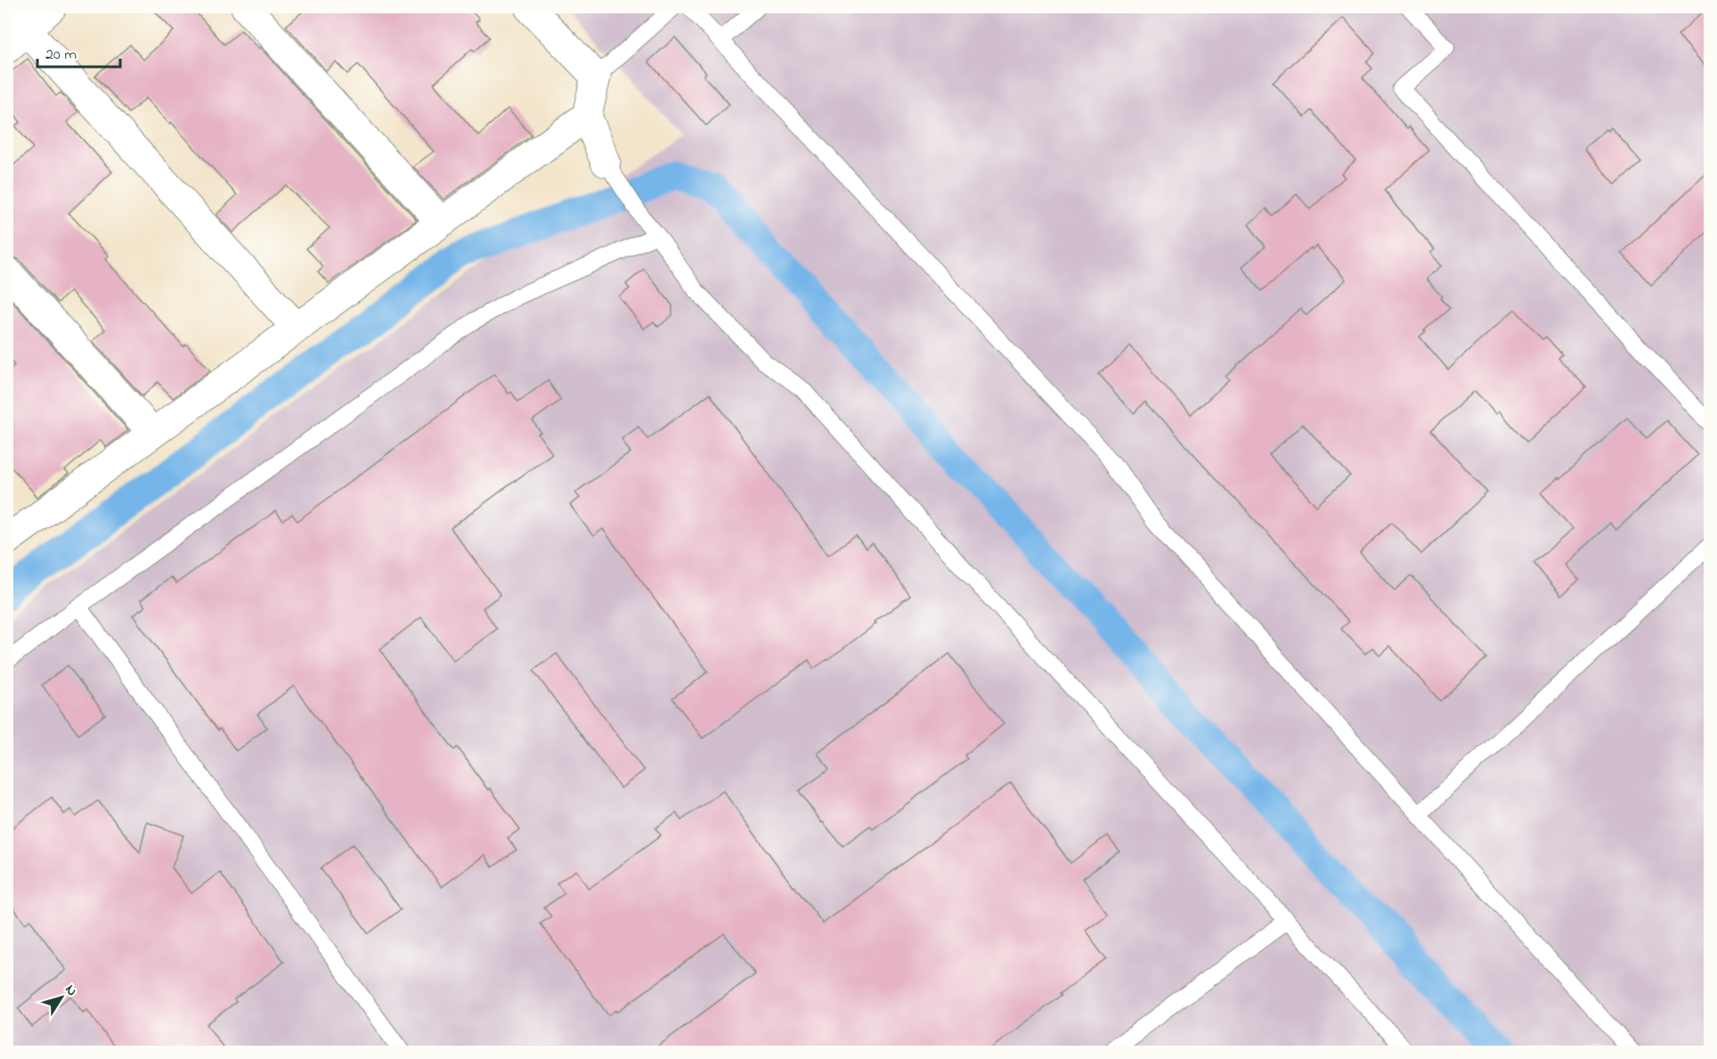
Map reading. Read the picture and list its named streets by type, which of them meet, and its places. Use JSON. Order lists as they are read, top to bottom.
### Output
{
  "scale_bar": "20 m",
  "north": "top right"
}
